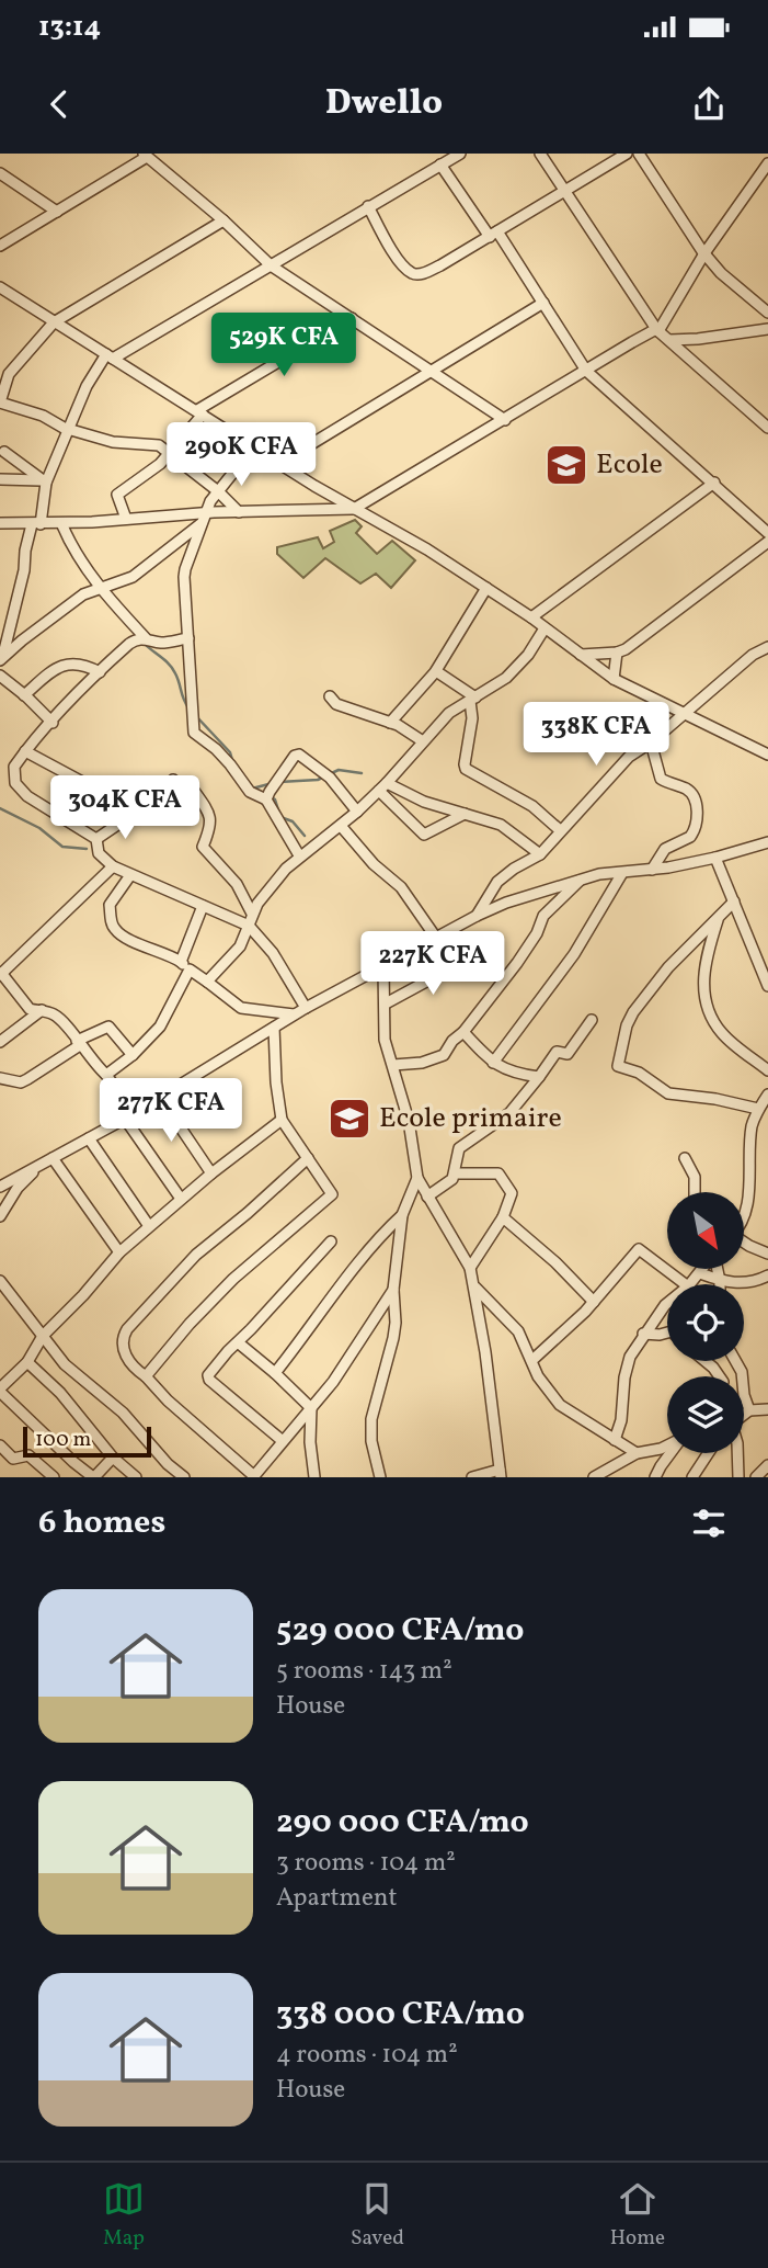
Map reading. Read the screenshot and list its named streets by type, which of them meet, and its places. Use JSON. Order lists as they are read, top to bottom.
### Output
{
  "places": {
    "school or university": ["Ecole", "Ecole primaire"]
  },
  "scale_bar": "100 m",
  "north": "bottom right",
  "page": {
    "status": "13:14",
    "header": "Dwello",
    "price": [
      "529K CFA",
      "290K CFA",
      "338K CFA",
      "304K CFA",
      "227K CFA",
      "277K CFA"
    ],
    "scale": "100 m",
    "heading": "6 homes",
    "list": [
      {
        "name": "529 000 CFA/mo",
        "note": "5 rooms · 143 m² · House"
      },
      {
        "name": "290 000 CFA/mo",
        "note": "3 rooms · 104 m² · Apartment"
      },
      {
        "name": "338 000 CFA/mo",
        "note": "4 rooms · 104 m² · House"
      }
    ],
    "tabs": ["Map", "Saved", "Home"]
  }
}
